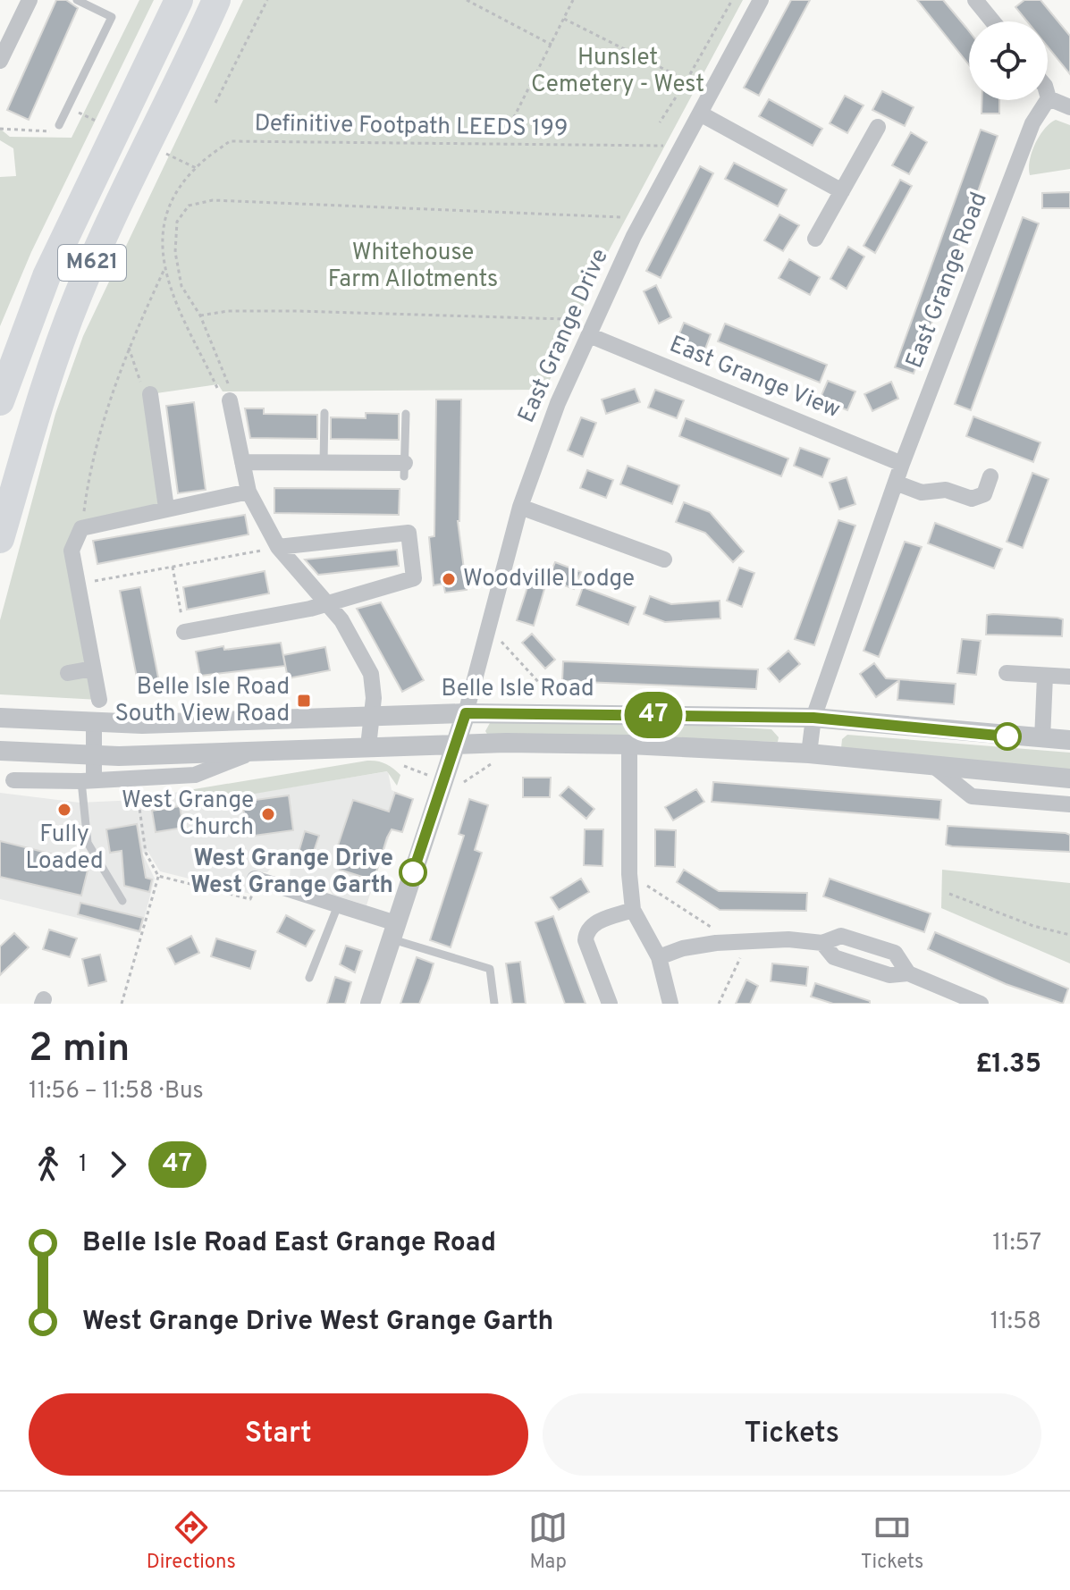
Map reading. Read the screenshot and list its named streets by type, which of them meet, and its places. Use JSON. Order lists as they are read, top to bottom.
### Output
{
  "streets": {
    "highway": ["M621"],
    "street": [
      "East Grange Road",
      "East Grange Drive",
      "East Grange View",
      "Belle Isle Road"
    ],
    "path": ["Definitive Footpath LEEDS 199"]
  },
  "crossings": [
    ["Definitive Footpath LEEDS 199", "East Grange Drive"],
    ["East Grange Road", "East Grange View"],
    ["East Grange Road", "Belle Isle Road"],
    ["East Grange Drive", "East Grange View"],
    ["East Grange Drive", "Belle Isle Road"]
  ],
  "parks": ["Hunslet Cemetery - West", "Whitehouse Farm Allotments"],
  "places": {
    "other": [
      "Woodville Lodge",
      "Fully Loaded",
      "West Grange Church",
      "West Grange Drive West Grange Garth"
    ],
    "transit": ["Belle Isle Road South View Road"]
  },
  "lines": ["bus line 47"],
  "page": {
    "on_map": "47",
    "heading": ["2 min", "11:56 – 11:58 · Bus", "£1.35"],
    "legs": ["1", "47"],
    "list": [
      {
        "name": "Belle Isle Road East Grange Road",
        "value": "11:57"
      },
      {
        "name": "West Grange Drive West Grange Garth",
        "value": "11:58"
      }
    ],
    "buttons": ["Start", "Tickets"],
    "tabs": ["Directions", "Map", "Tickets"]
  }
}
